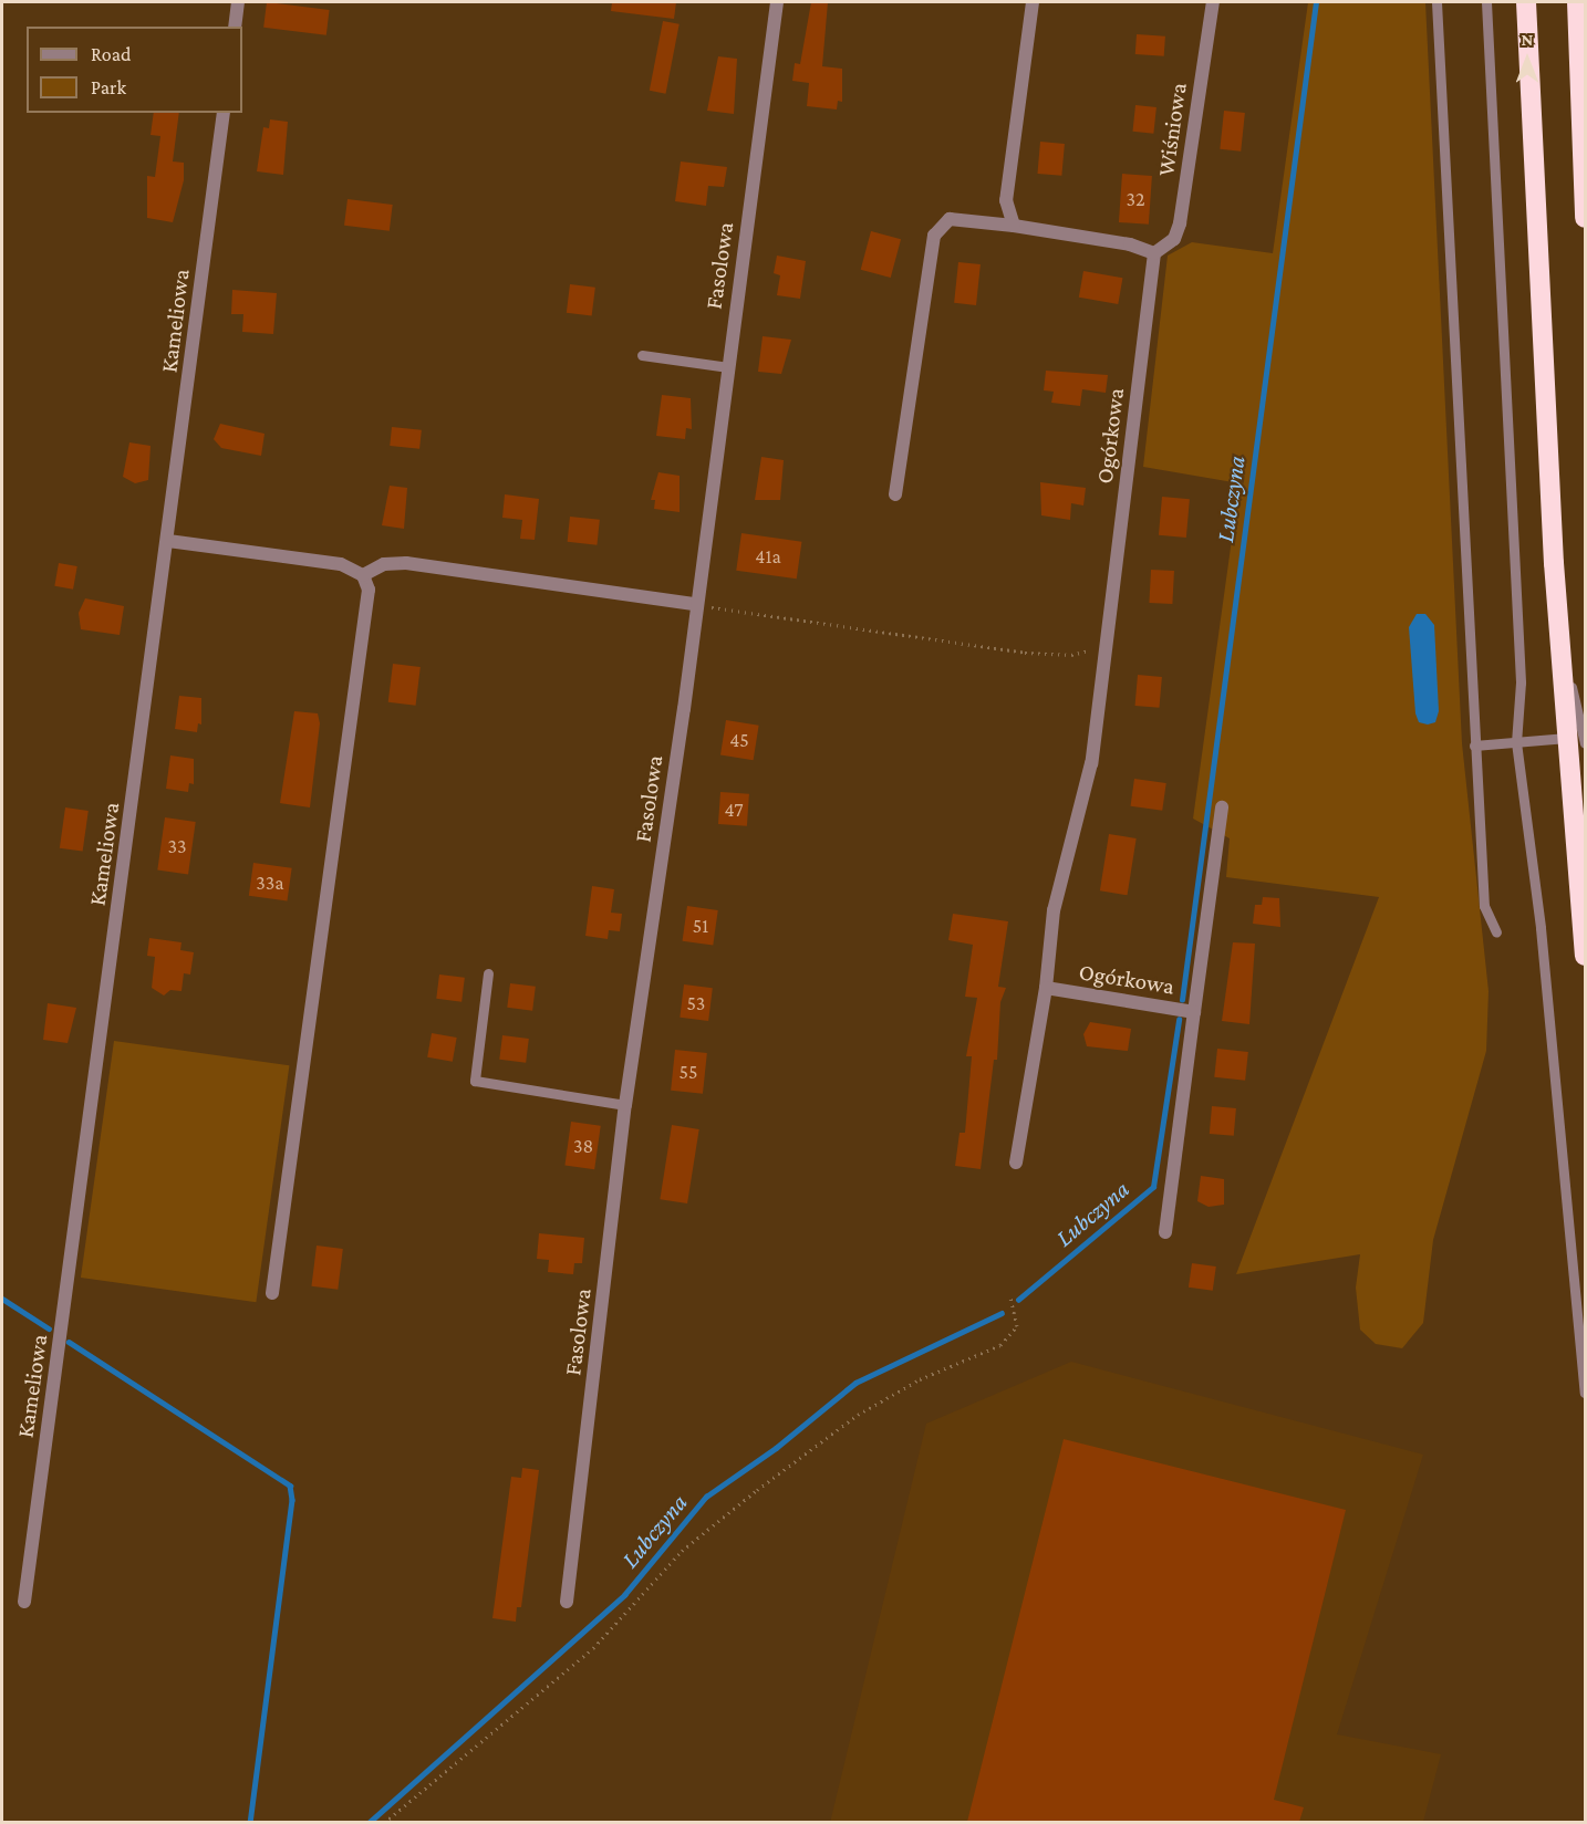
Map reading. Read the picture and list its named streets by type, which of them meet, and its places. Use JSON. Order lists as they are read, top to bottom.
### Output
{
  "streets": {
    "street": [
      "Wiśniowa",
      "Fasolowa",
      "Kameliowa",
      "Ogórkowa"
    ]
  },
  "crossings": [
    ["Wiśniowa", "Ogórkowa"]
  ],
  "water": ["Lubczyna"],
  "house_numbers": [
    "32",
    "41a",
    "45",
    "47",
    "33",
    "33a",
    "51",
    "53",
    "55",
    "38"
  ],
  "legend": ["Road", "Park"],
  "north": "top"
}
